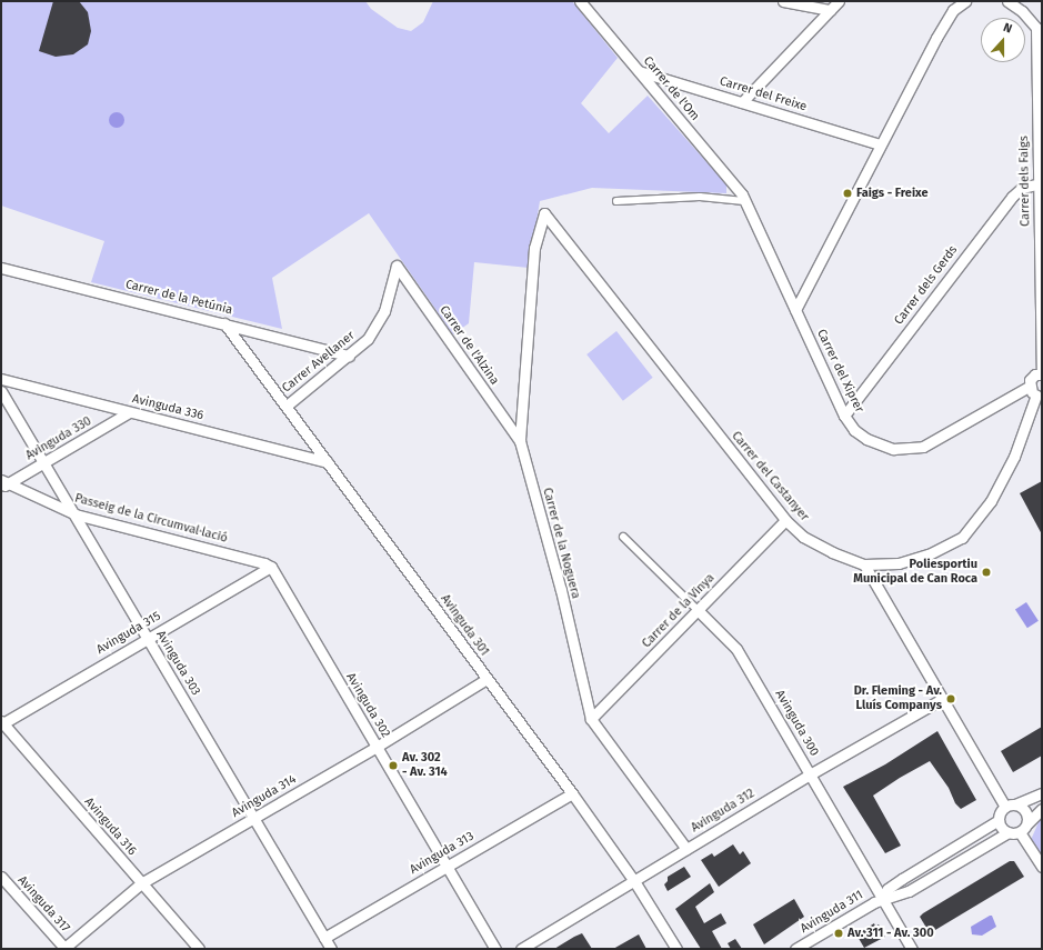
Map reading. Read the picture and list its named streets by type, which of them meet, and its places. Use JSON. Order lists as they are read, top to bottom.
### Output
{
  "streets": {
    "street": [
      "Carrer de l'Om",
      "Carrer del Freixe",
      "Carrer dels Faigs",
      "Carrer dels Gerds",
      "Carrer de la Petúnia",
      "Carrer de l'Alzina",
      "Carrer Avellaner",
      "Carrer del Xiprer",
      "Avinguda 336",
      "Avinguda 330",
      "Carrer del Castanyer",
      "Passeig de la Circumval·lació",
      "Carrer de la Noguera",
      "Carrer de la Vinya",
      "Avinguda 301",
      "Avinguda 315",
      "Avinguda 303",
      "Avinguda 302",
      "Avinguda 300",
      "Avinguda 314",
      "Avinguda 312",
      "Avinguda 316",
      "Avinguda 313",
      "Avinguda 317",
      "Avinguda 311"
    ]
  },
  "crossings": [
    ["Carrer de l'Om", "Carrer del Freixe"],
    ["Carrer de l'Om", "Carrer del Xiprer"],
    ["Carrer dels Faigs", "Carrer dels Gerds"],
    ["Carrer dels Faigs", "Carrer del Xiprer"],
    ["Carrer dels Gerds", "Carrer del Xiprer"],
    ["Carrer de la Petúnia", "Carrer Avellaner"],
    ["Carrer de la Petúnia", "Avinguda 301"],
    ["Carrer de l'Alzina", "Carrer Avellaner"],
    ["Carrer de l'Alzina", "Carrer de la Noguera"],
    ["Carrer Avellaner", "Avinguda 301"],
    ["Avinguda 336", "Avinguda 330"],
    ["Avinguda 336", "Avinguda 301"],
    ["Avinguda 330", "Passeig de la Circumval·lació"],
    ["Avinguda 330", "Avinguda 303"],
    ["Carrer del Castanyer", "Carrer de la Noguera"],
    ["Carrer del Castanyer", "Carrer de la Vinya"],
    ["Passeig de la Circumval·lació", "Avinguda 315"],
    ["Passeig de la Circumval·lació", "Avinguda 303"],
    ["Passeig de la Circumval·lació", "Avinguda 302"],
    ["Carrer de la Noguera", "Carrer de la Vinya"],
    ["Carrer de la Noguera", "Avinguda 312"],
    ["Carrer de la Vinya", "Avinguda 300"],
    ["Avinguda 301", "Avinguda 314"],
    ["Avinguda 301", "Avinguda 312"],
    ["Avinguda 301", "Avinguda 313"],
    ["Avinguda 315", "Avinguda 303"],
    ["Avinguda 315", "Avinguda 302"],
    ["Avinguda 315", "Avinguda 316"],
    ["Avinguda 303", "Avinguda 314"],
    ["Avinguda 303", "Avinguda 313"],
    ["Avinguda 302", "Avinguda 314"],
    ["Avinguda 302", "Avinguda 313"],
    ["Avinguda 300", "Avinguda 312"],
    ["Avinguda 300", "Avinguda 311"],
    ["Avinguda 314", "Avinguda 316"],
    ["Avinguda 314", "Avinguda 317"]
  ],
  "places": [
    "Faigs - Freixe",
    "Poliesportiu Municipal de Can Roca",
    "Dr. Fleming - Av. Lluís Companys",
    "Av. 302 - Av. 314",
    "Av. 311 - Av. 300"
  ],
  "north": "top"
}
